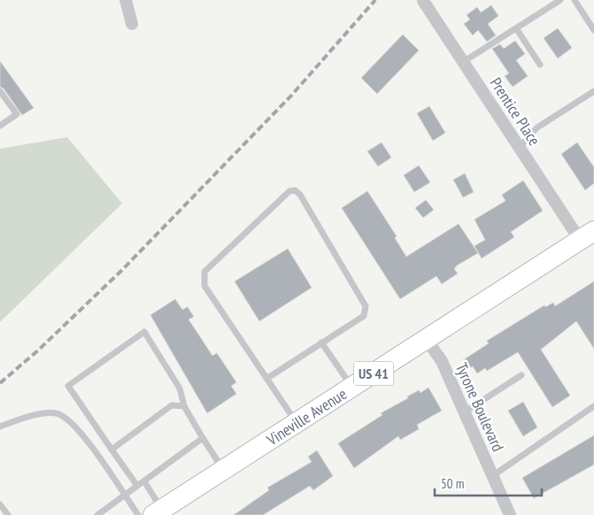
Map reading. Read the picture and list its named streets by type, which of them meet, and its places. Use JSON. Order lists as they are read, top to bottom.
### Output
{
  "streets": {
    "main road": ["US 41", "Vineville Avenue"],
    "street": ["Prentice Place", "Tyrone Boulevard"]
  },
  "crossings": [
    ["Prentice Place", "Vineville Avenue"],
    ["Tyrone Boulevard", "Vineville Avenue"]
  ],
  "scale_bar": "50 m"
}
